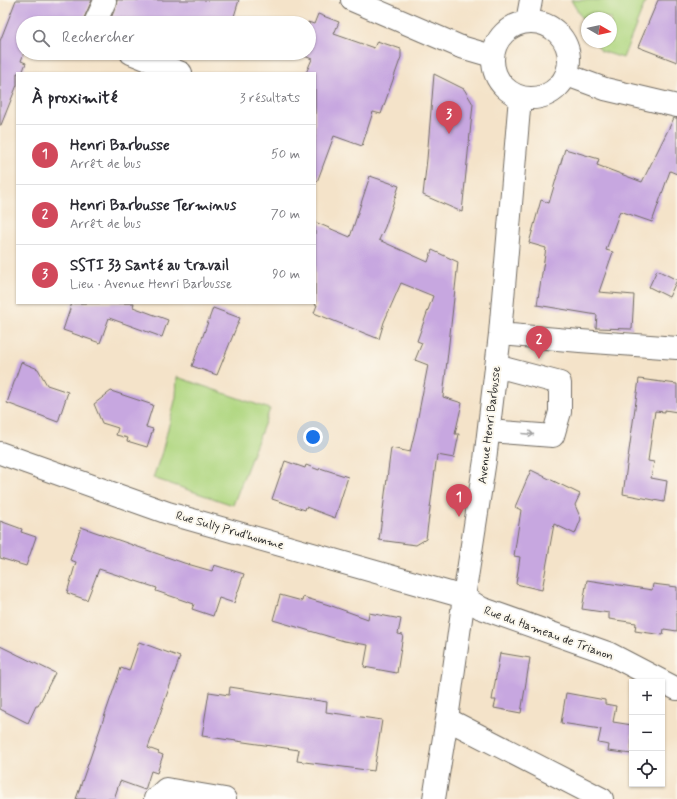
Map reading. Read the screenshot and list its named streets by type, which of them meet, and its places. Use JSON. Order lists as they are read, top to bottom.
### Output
{
  "streets": {
    "street": ["Avenue Henri Barbusse", "Rue Sully Prud'homme", "Rue du Hameau de Trianon"]
  },
  "crossings": [
    ["Avenue Henri Barbusse", "Rue Sully Prud'homme"],
    ["Avenue Henri Barbusse", "Rue du Hameau de Trianon"],
    ["Rue Sully Prud'homme", "Rue du Hameau de Trianon"]
  ],
  "north": "right",
  "page": {
    "search": "Rechercher",
    "heading": ["À proximité", "3 résultats"],
    "pins": ["3", "2", "1"],
    "list": [
      {
        "mark": "1",
        "name": "Henri Barbusse",
        "note": "Arrêt de bus",
        "value": "50 m"
      },
      {
        "mark": "2",
        "name": "Henri Barbusse Terminus",
        "note": "Arrêt de bus",
        "value": "70 m"
      },
      {
        "mark": "3",
        "name": "SSTI 33 Santé au travail",
        "note": "Lieu · Avenue Henri Barbusse",
        "value": "90 m"
      }
    ],
    "map_buttons": ["+", "−"]
  }
}
